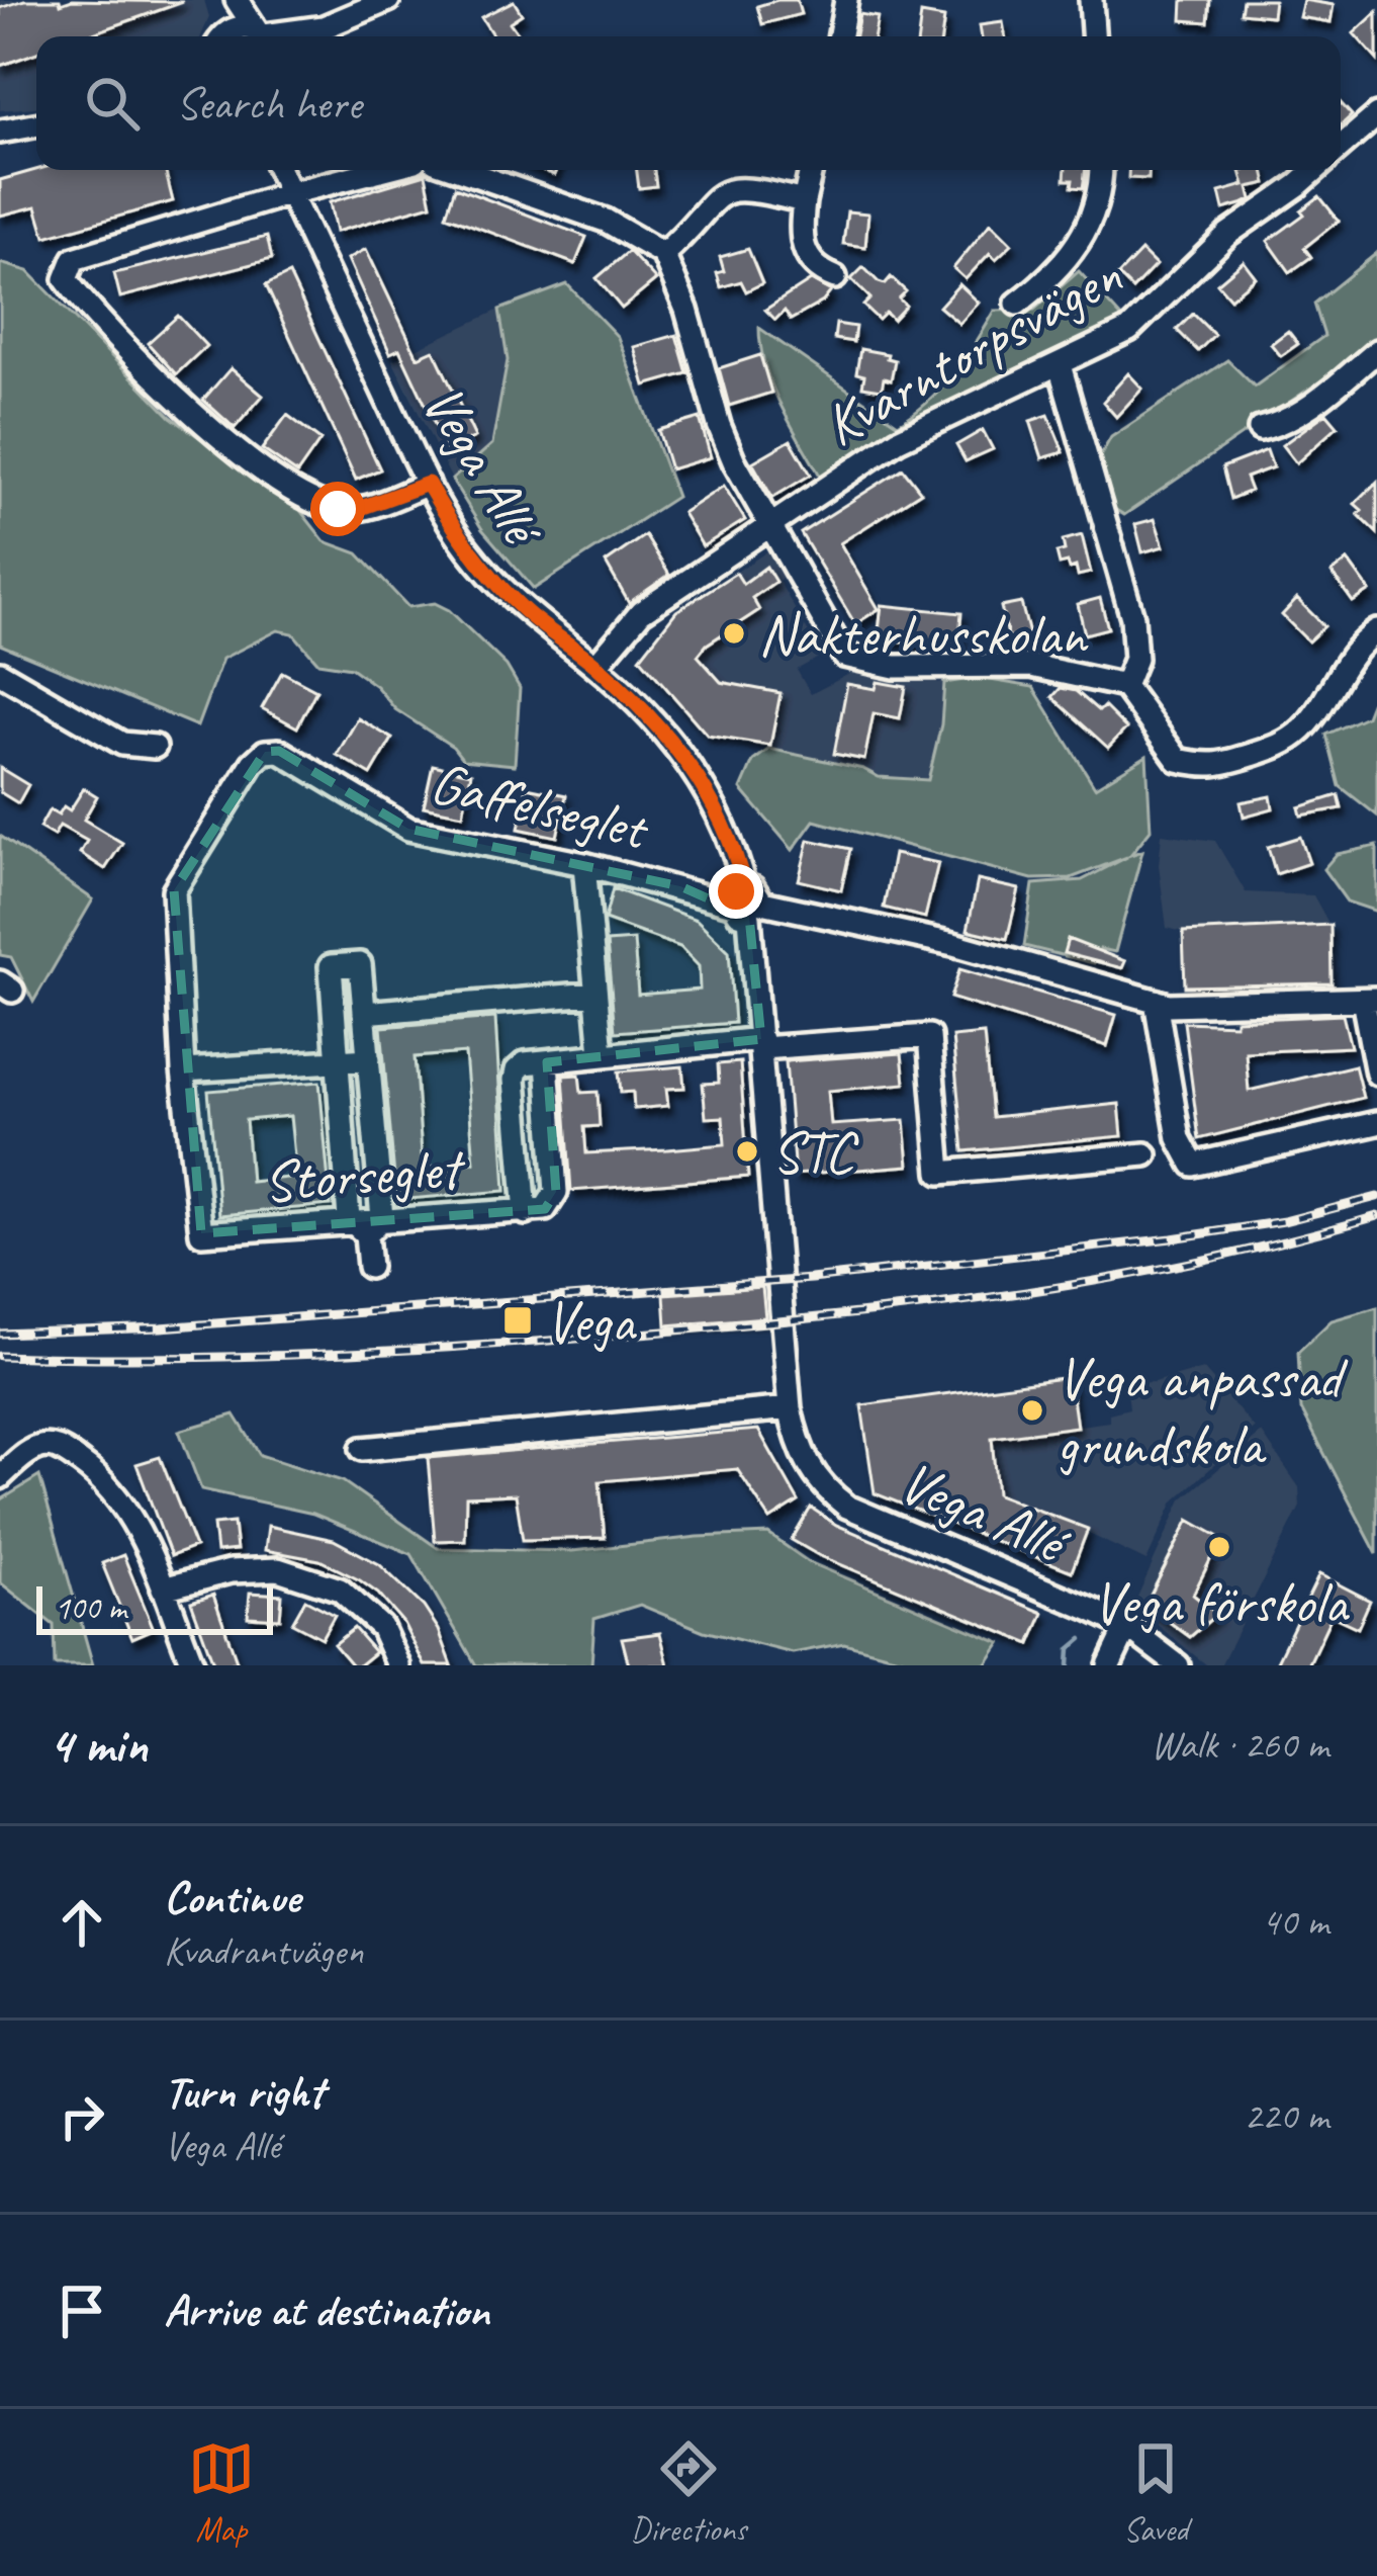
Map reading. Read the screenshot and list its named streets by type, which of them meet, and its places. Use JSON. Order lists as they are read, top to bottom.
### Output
{
  "streets": {
    "street": [
      "Kvarntorpsvägen",
      "Vega Allé",
      "Gaffelseglet",
      "Storseglet"
    ]
  },
  "crossings": [
    ["Kvarntorpsvägen", "Vega Allé"],
    ["Vega Allé", "Gaffelseglet"],
    ["Gaffelseglet", "Storseglet"]
  ],
  "places": {
    "other": [
      "Nakterhusskolan",
      "STC",
      "Vega anpassad grundskola",
      "Vega förskola"
    ],
    "transit": ["Vega"]
  },
  "scale_bar": "100 m",
  "page": {
    "search": "Search here",
    "scale": "100 m",
    "heading": ["4 min", "Walk · 260 m"],
    "list": [
      ["Continue", "Kvadrantvägen", "40 m"],
      ["Turn right", "Vega Allé", "220 m"],
      "Arrive at destination"
    ],
    "nav": ["Map", "Directions", "Saved"]
  }
}
